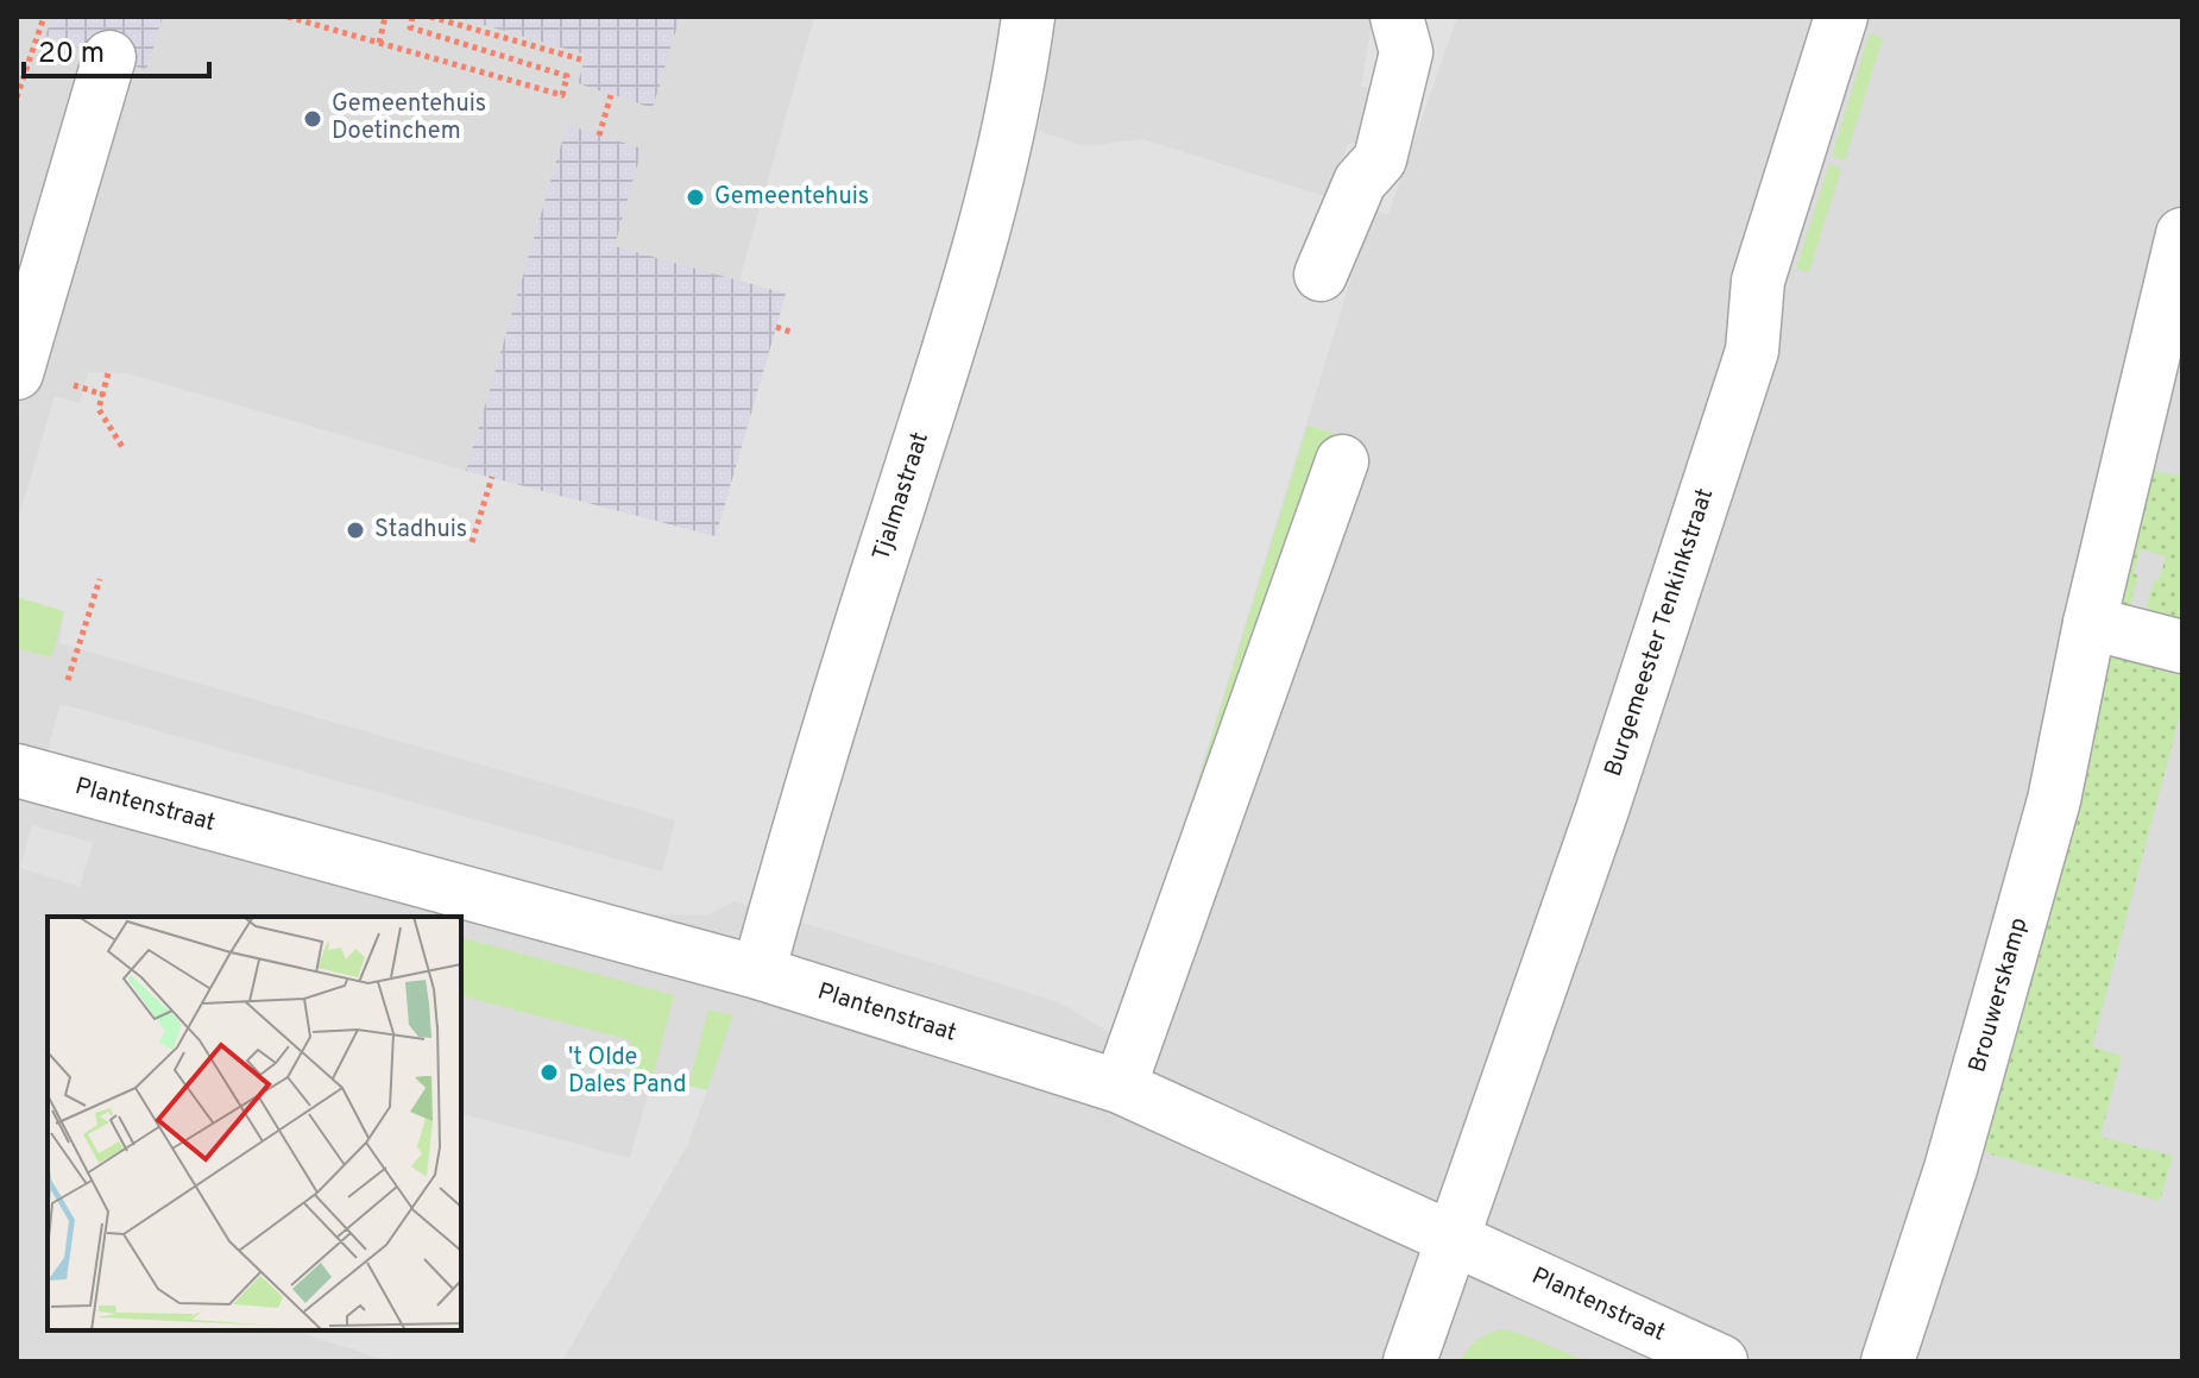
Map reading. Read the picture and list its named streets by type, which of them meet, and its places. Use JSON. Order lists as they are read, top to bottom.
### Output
{
  "streets": {
    "street": [
      "Tjalmastraat",
      "Burgemeester Tenkinkstraat",
      "Plantenstraat",
      "Brouwerskamp"
    ]
  },
  "crossings": [
    ["Tjalmastraat", "Plantenstraat"],
    ["Burgemeester Tenkinkstraat", "Plantenstraat"]
  ],
  "places": [
    "Gemeentehuis Doetinchem",
    "Gemeentehuis",
    "Stadhuis",
    "'t Olde Dales Pand"
  ],
  "scale_bar": "20 m"
}
